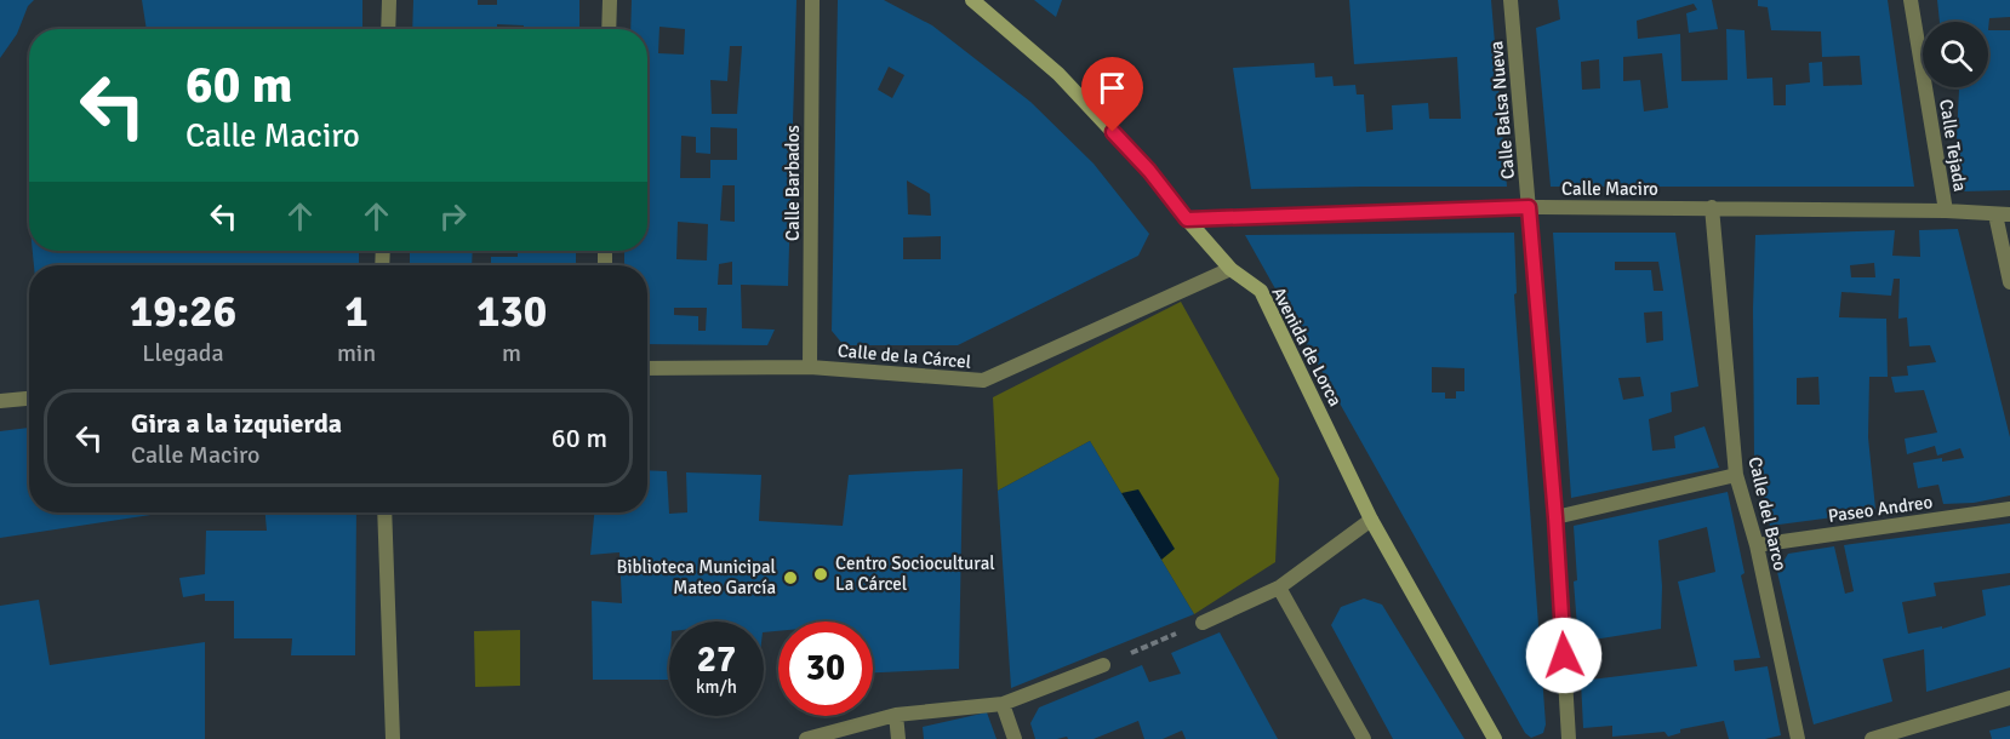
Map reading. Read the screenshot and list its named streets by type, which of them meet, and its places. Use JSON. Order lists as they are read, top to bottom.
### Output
{
  "streets": {
    "street": [
      "Calle Balsa Nueva",
      "Calle Tejada",
      "Calle Barbados",
      "Calle Maciro",
      "Avenida de Lorca",
      "Calle de la Cárcel",
      "Paseo Andreo",
      "Calle del Barco"
    ]
  },
  "crossings": [
    ["Calle Balsa Nueva", "Calle Maciro"],
    ["Calle Tejada", "Calle Maciro"],
    ["Calle Barbados", "Calle de la Cárcel"],
    ["Calle Maciro", "Avenida de Lorca"],
    ["Calle Maciro", "Calle del Barco"],
    ["Avenida de Lorca", "Calle de la Cárcel"],
    ["Paseo Andreo", "Calle del Barco"]
  ],
  "places": ["Centro Sociocultural La Cárcel", "Biblioteca Municipal Mateo García"],
  "page": {
    "turn": ["60 m", "Calle Maciro"],
    "eta": [
      "19:26",
      "Llegada",
      "1",
      "min",
      "130",
      "m"
    ],
    "list": [
      {
        "name": "Gira a la izquierda",
        "note": "Calle Maciro",
        "value": "60 m"
      }
    ],
    "speed": "27 km/h",
    "limit": "30"
  }
}
